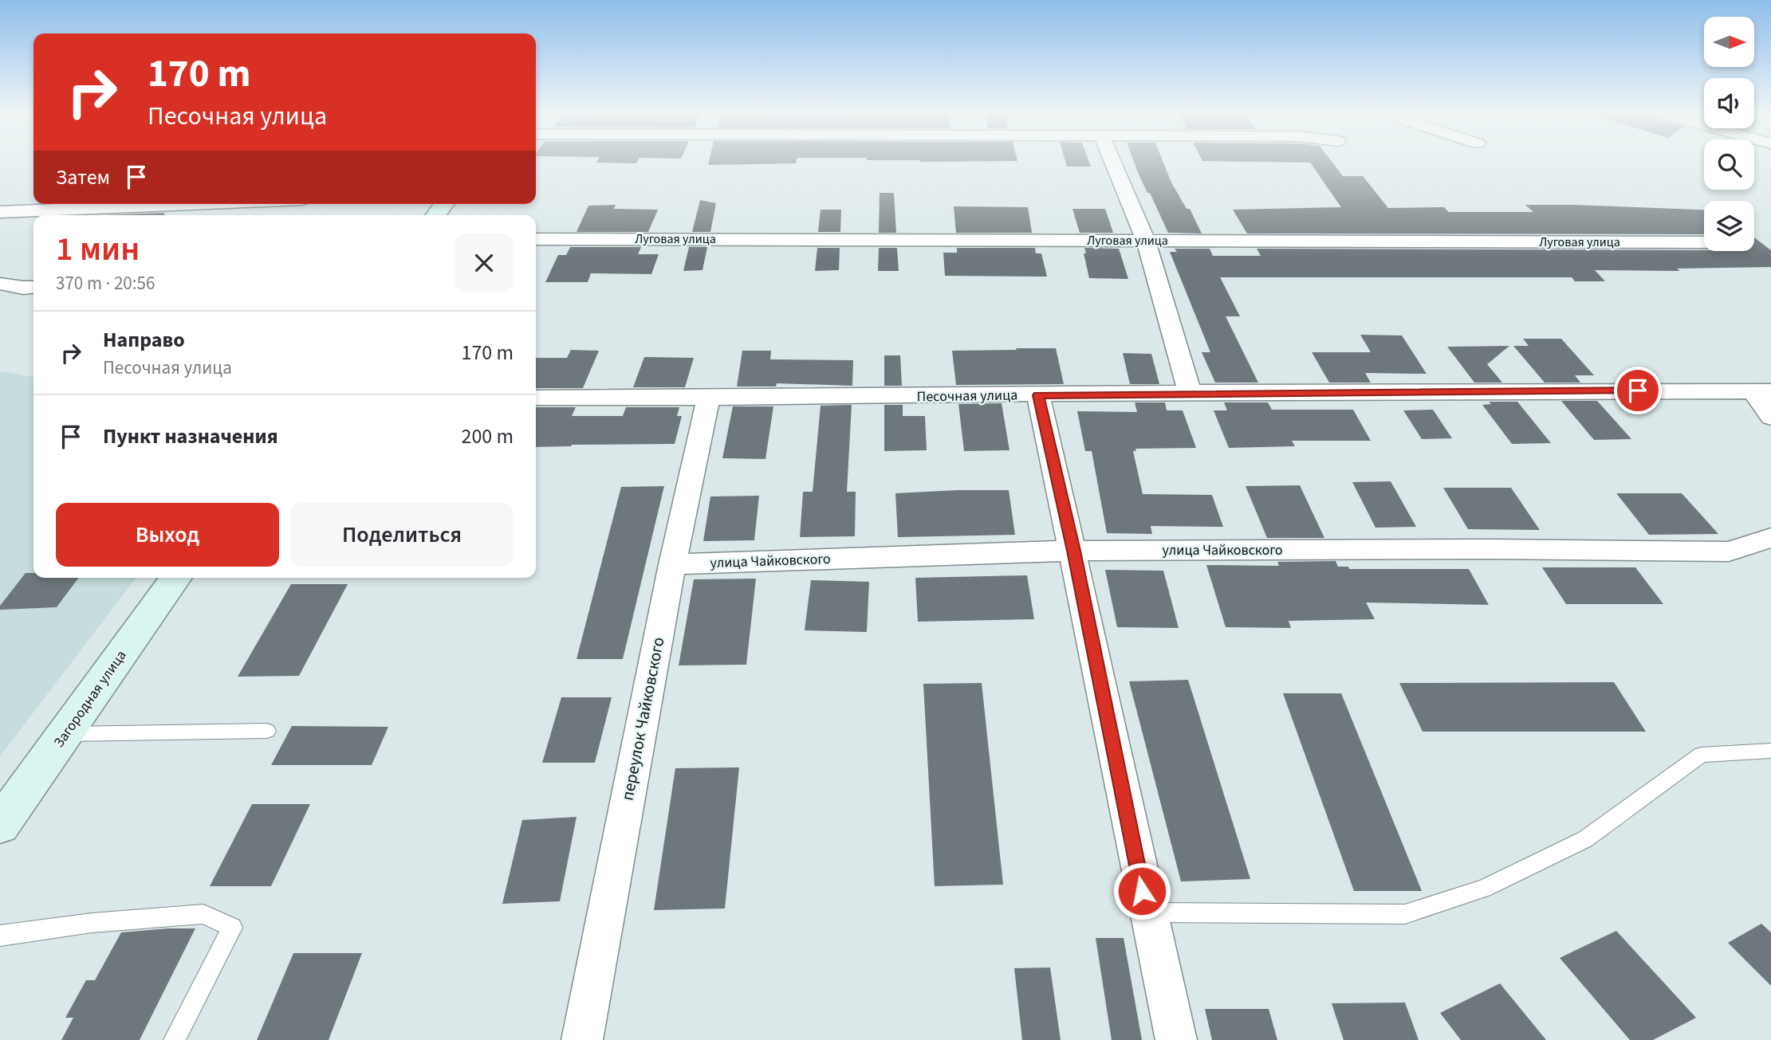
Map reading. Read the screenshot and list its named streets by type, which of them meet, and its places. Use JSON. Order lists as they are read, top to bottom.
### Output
{
  "streets": {
    "street": [
      "Луговая улица",
      "Песочная улица",
      "улица Чайковского",
      "Загородная улица",
      "переулок Чайковского"
    ]
  },
  "crossings": [
    ["Песочная улица", "переулок Чайковского"],
    ["улица Чайковского", "переулок Чайковского"]
  ],
  "north": "right",
  "page": {
    "turn": ["170 m", "Песочная улица"],
    "then": "Затем",
    "heading": ["1 мин", "370 m · 20:56"],
    "list": [
      {
        "name": "Направо",
        "note": "Песочная улица",
        "value": "170 m"
      },
      {
        "name": "Пункт назначения",
        "value": "200 m"
      }
    ],
    "buttons": ["Выход", "Поделиться"]
  }
}
